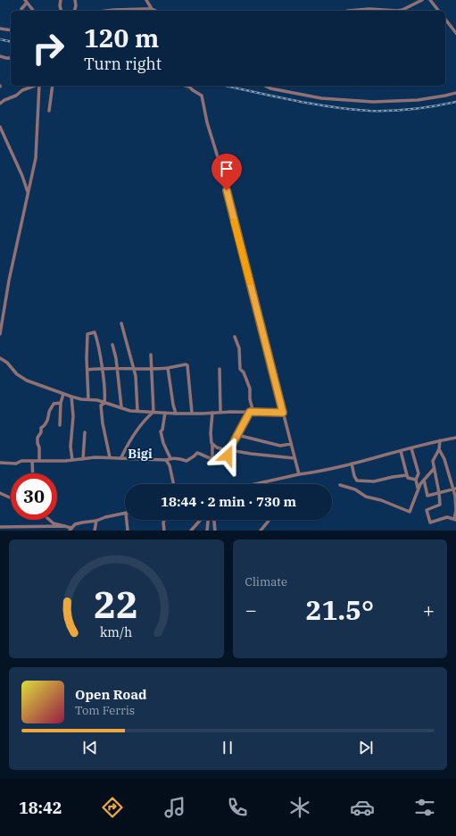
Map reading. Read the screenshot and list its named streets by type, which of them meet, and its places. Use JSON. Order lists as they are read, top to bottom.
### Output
{
  "districts": ["Bigi"],
  "page": {
    "turn": ["120 m", "Turn right"],
    "limit": "30",
    "trip": "18:44 · 2 min · 730 m",
    "tile": "Climate",
    "heat": ["−", "21.5°", "+"],
    "song": ["Open Road", "Tom Ferris"],
    "tabs": "18:42",
    "gauge": ["22", "km/h"]
  }
}
